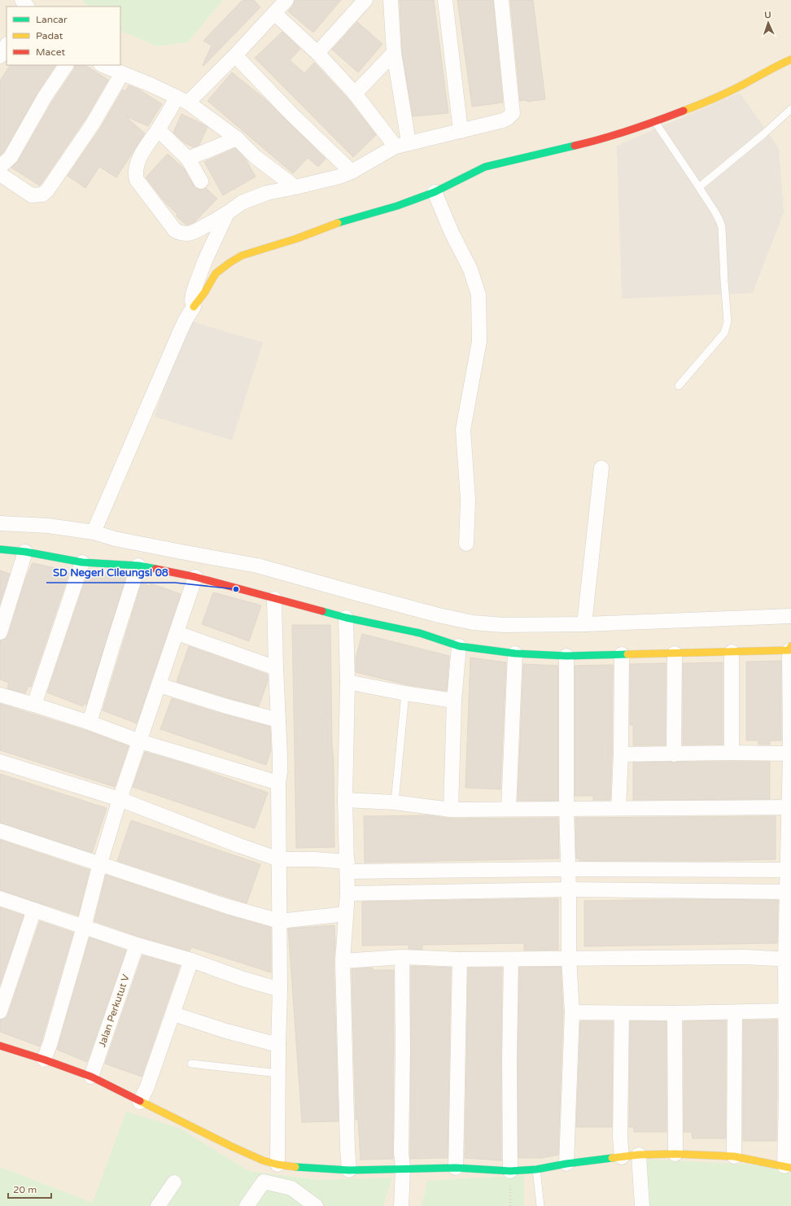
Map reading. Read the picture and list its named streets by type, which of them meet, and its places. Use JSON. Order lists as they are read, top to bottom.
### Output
{
  "streets": {
    "street": ["Jalan Perkutut V"]
  },
  "places": ["SD Negeri Cileungsi 08"],
  "legend": ["Lancar", "Padat", "Macet"],
  "scale_bar": "20 m",
  "north": "top"
}
